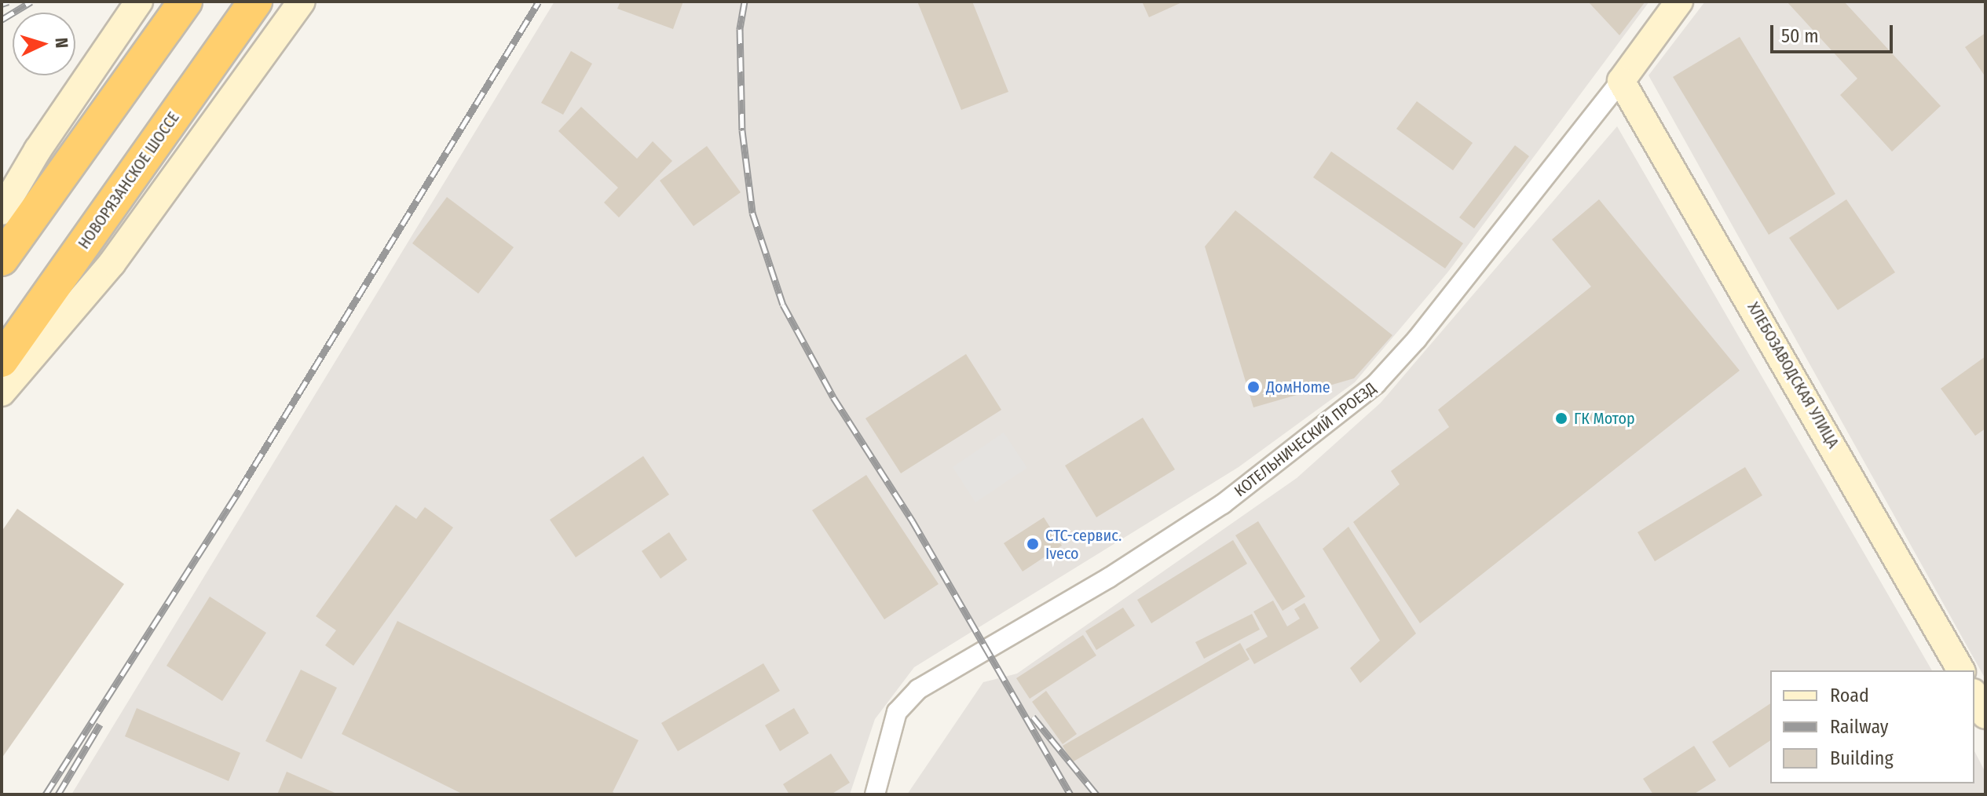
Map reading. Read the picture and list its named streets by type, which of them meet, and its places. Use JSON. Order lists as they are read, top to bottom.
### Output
{
  "streets": {
    "highway": ["НОВОРЯЗАНСКОЕ ШОССЕ"],
    "street": ["ХЛЕБОЗАВОДСКАЯ УЛИЦА", "КОТЕЛЬНИЧЕСКИЙ ПРОЕЗД"]
  },
  "crossings": [
    ["ХЛЕБОЗАВОДСКАЯ УЛИЦА", "КОТЕЛЬНИЧЕСКИЙ ПРОЕЗД"]
  ],
  "places": ["ДомHome", "ГК Мотор", "СТС-сервис. Iveco"],
  "legend": ["Road", "Railway", "Building"],
  "scale_bar": "50 m",
  "north": "right"
}
